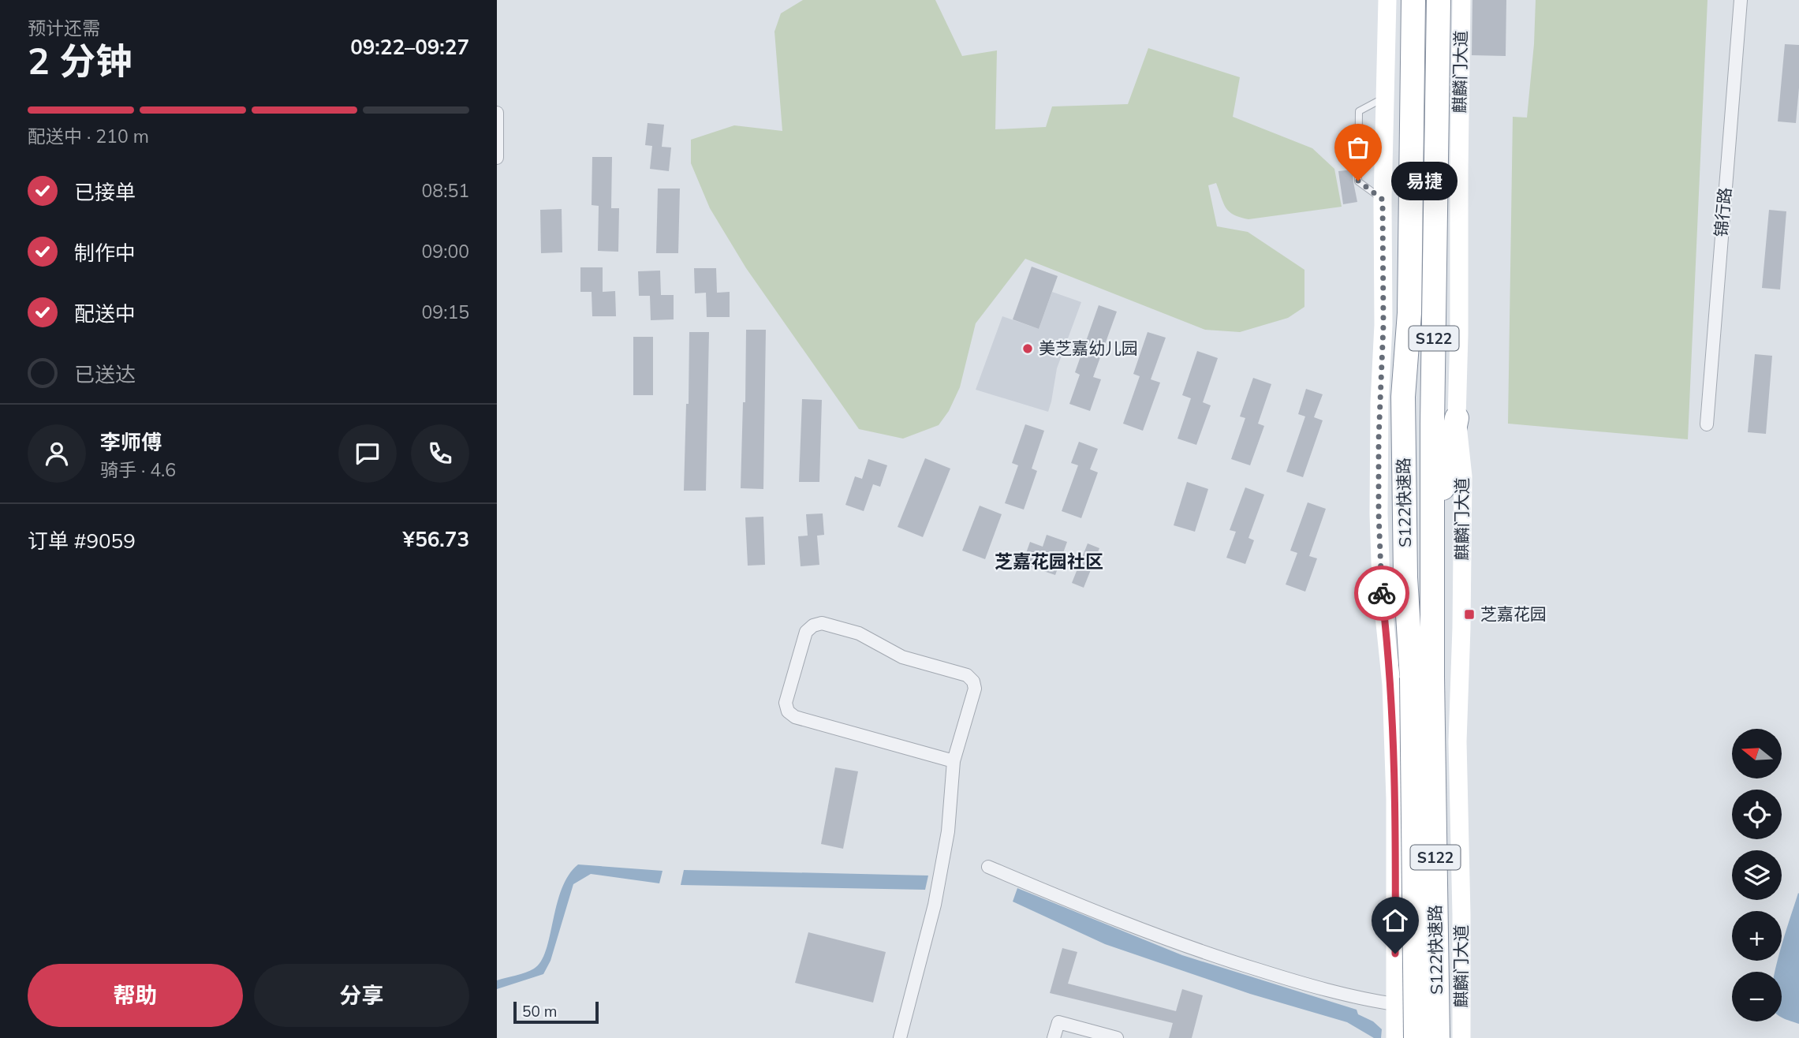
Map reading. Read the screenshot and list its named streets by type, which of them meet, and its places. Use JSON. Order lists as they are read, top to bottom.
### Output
{
  "streets": {
    "highway": ["S122", "S122快速路"],
    "street": ["麒麟门大道", "锦行路"]
  },
  "districts": ["芝嘉花园社区"],
  "places": {
    "other": ["易捷", "美芝嘉幼儿园"],
    "transit": ["芝嘉花园"]
  },
  "scale_bar": "50 m",
  "north": "left",
  "page": {
    "heading": ["2 分钟", "预计还需", "09:22–09:27"],
    "panel": [
      "李师傅",
      "骑手 · 4.6",
      "订单 #9059",
      "¥56.73"
    ],
    "bar": "配送中 · 210 m",
    "list": [
      ["已接单", "08:51"],
      ["制作中", "09:00"],
      ["配送中", "09:15"],
      "已送达"
    ],
    "bubble": "易捷",
    "map_buttons": ["+", "−"],
    "buttons": ["帮助", "分享"],
    "scale": "50 m"
  }
}
